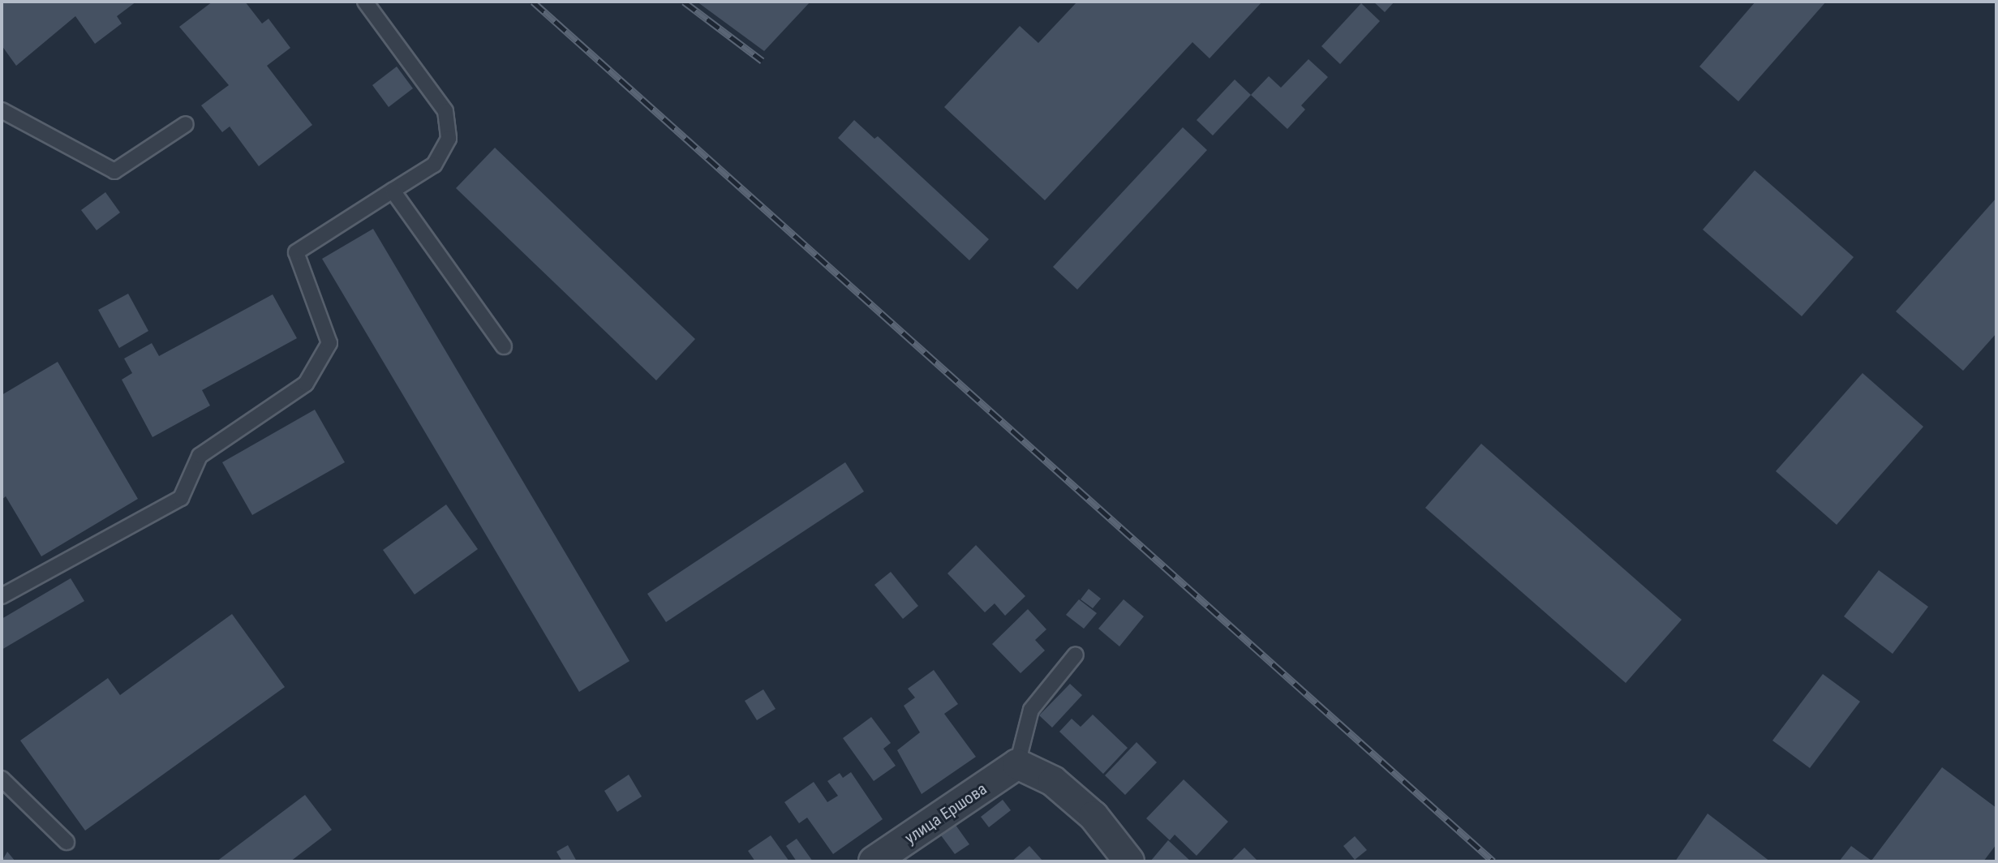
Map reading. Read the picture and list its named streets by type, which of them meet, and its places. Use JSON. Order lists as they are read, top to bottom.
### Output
{
  "streets": {
    "street": ["улица Ершова"]
  }
}
